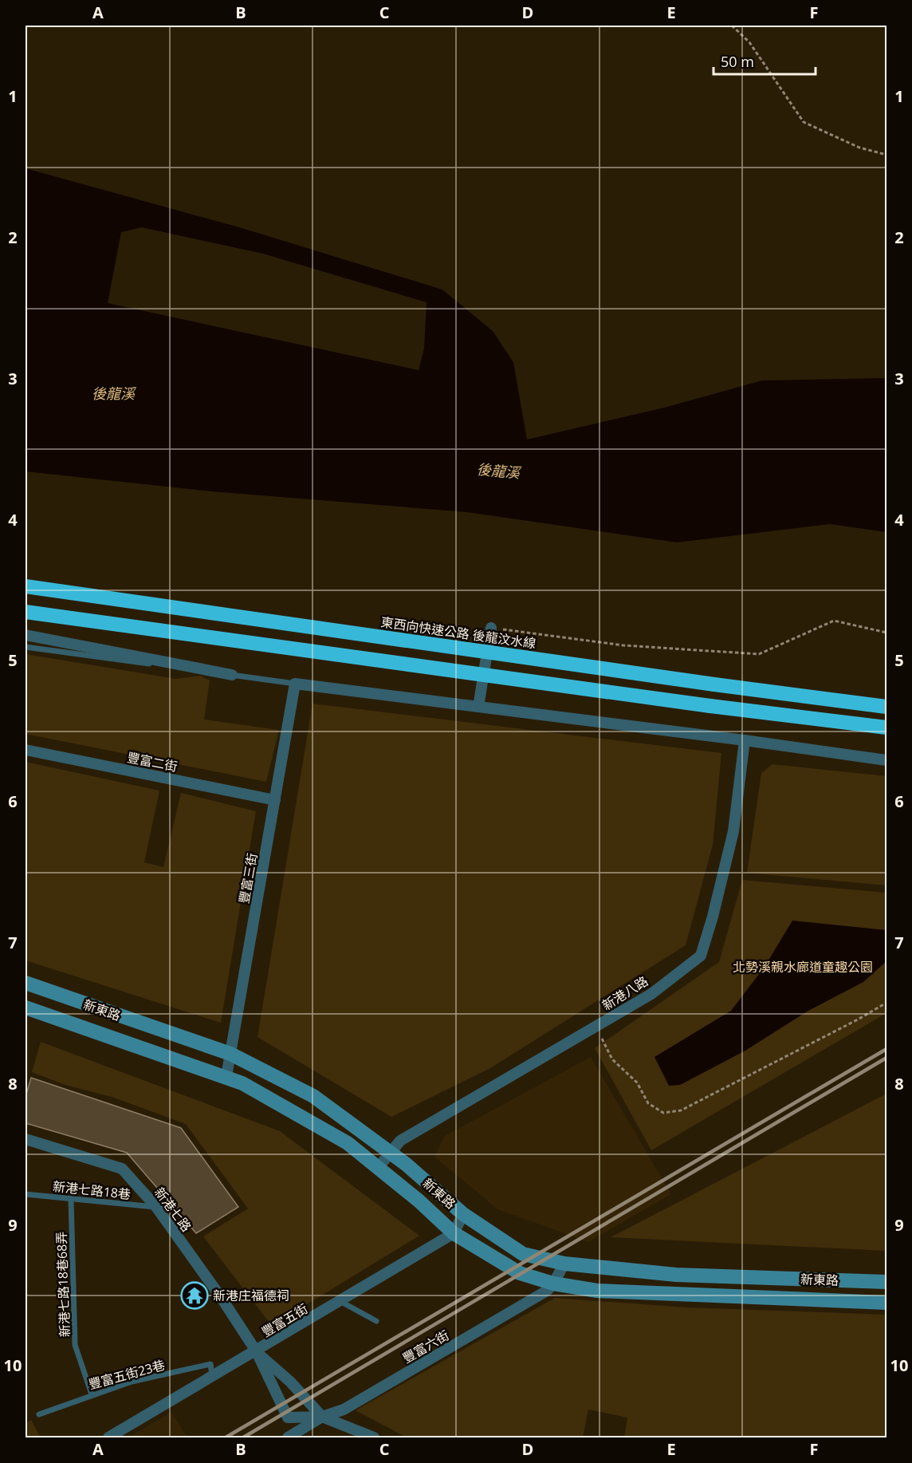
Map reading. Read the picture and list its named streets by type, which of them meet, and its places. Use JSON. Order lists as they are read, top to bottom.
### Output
{
  "streets": {
    "highway": ["東西向快速公路 後龍汶水線"],
    "main road": ["新東路"],
    "street": [
      "豐富二街",
      "豐富三街",
      "新港八路",
      "新港七路",
      "豐富五街",
      "豐富六街"
    ],
    "lane": ["新港七路18巷", "新港七路18巷68弄", "豐富五街23巷"]
  },
  "crossings": [
    ["豐富二街", "豐富三街"],
    ["豐富三街", "新東路"],
    ["新港八路", "新東路"],
    ["新東路", "豐富五街"],
    ["新東路", "豐富六街"],
    ["新港七路18巷", "新港七路"],
    ["新港七路18巷", "新港七路18巷68弄"],
    ["新港七路", "豐富五街"],
    ["新港七路", "豐富六街"],
    ["新港七路18巷68弄", "豐富五街23巷"],
    ["豐富五街", "豐富五街23巷"]
  ],
  "water": ["後龍溪"],
  "parks": ["北勢溪親水廊道童趣公園"],
  "places": {
    "temple": ["新港庄福德祠"]
  },
  "scale_bar": "50 m",
  "grid": {
    "columns": [
      "A",
      "B",
      "C",
      "D",
      "E",
      "F"
    ],
    "rows": [
      "1",
      "2",
      "3",
      "4",
      "5",
      "6",
      "7",
      "8",
      "9",
      "10"
    ]
  }
}
